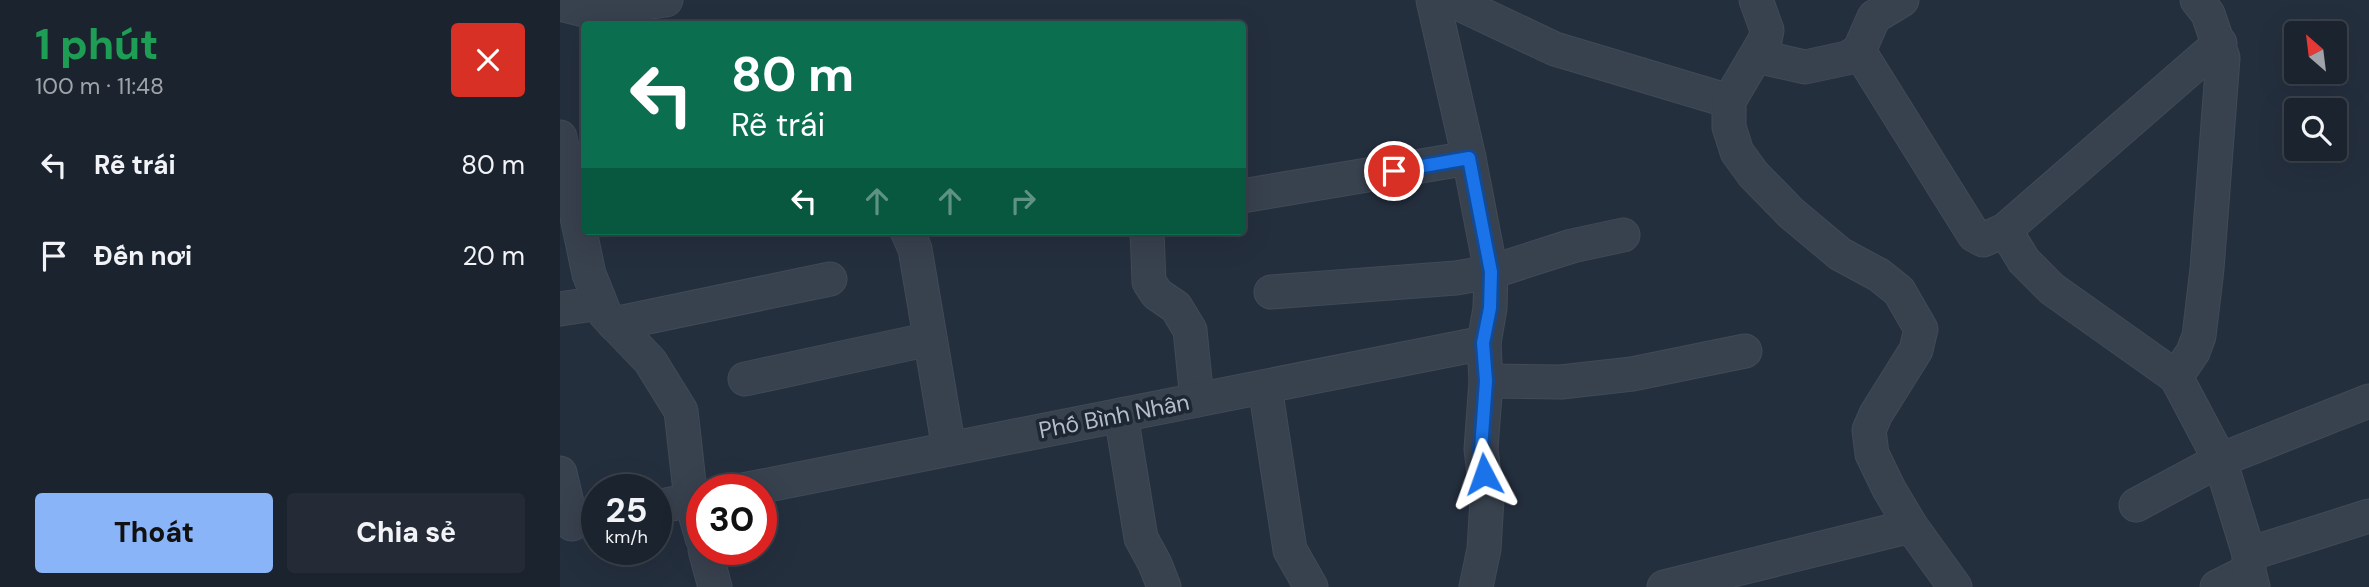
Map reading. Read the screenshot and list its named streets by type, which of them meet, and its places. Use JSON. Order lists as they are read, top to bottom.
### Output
{
  "streets": {
    "street": ["Phố Bình Nhân"]
  },
  "north": "top left",
  "page": {
    "heading": ["1 phút", "100 m · 11:48"],
    "turn": ["80 m", "Rẽ trái"],
    "list": [
      {
        "name": "Rẽ trái",
        "value": "80 m"
      },
      {
        "name": "Đến nơi",
        "value": "20 m"
      }
    ],
    "speed": "25 km/h",
    "limit": "30",
    "buttons": ["Thoát", "Chia sẻ"]
  }
}
